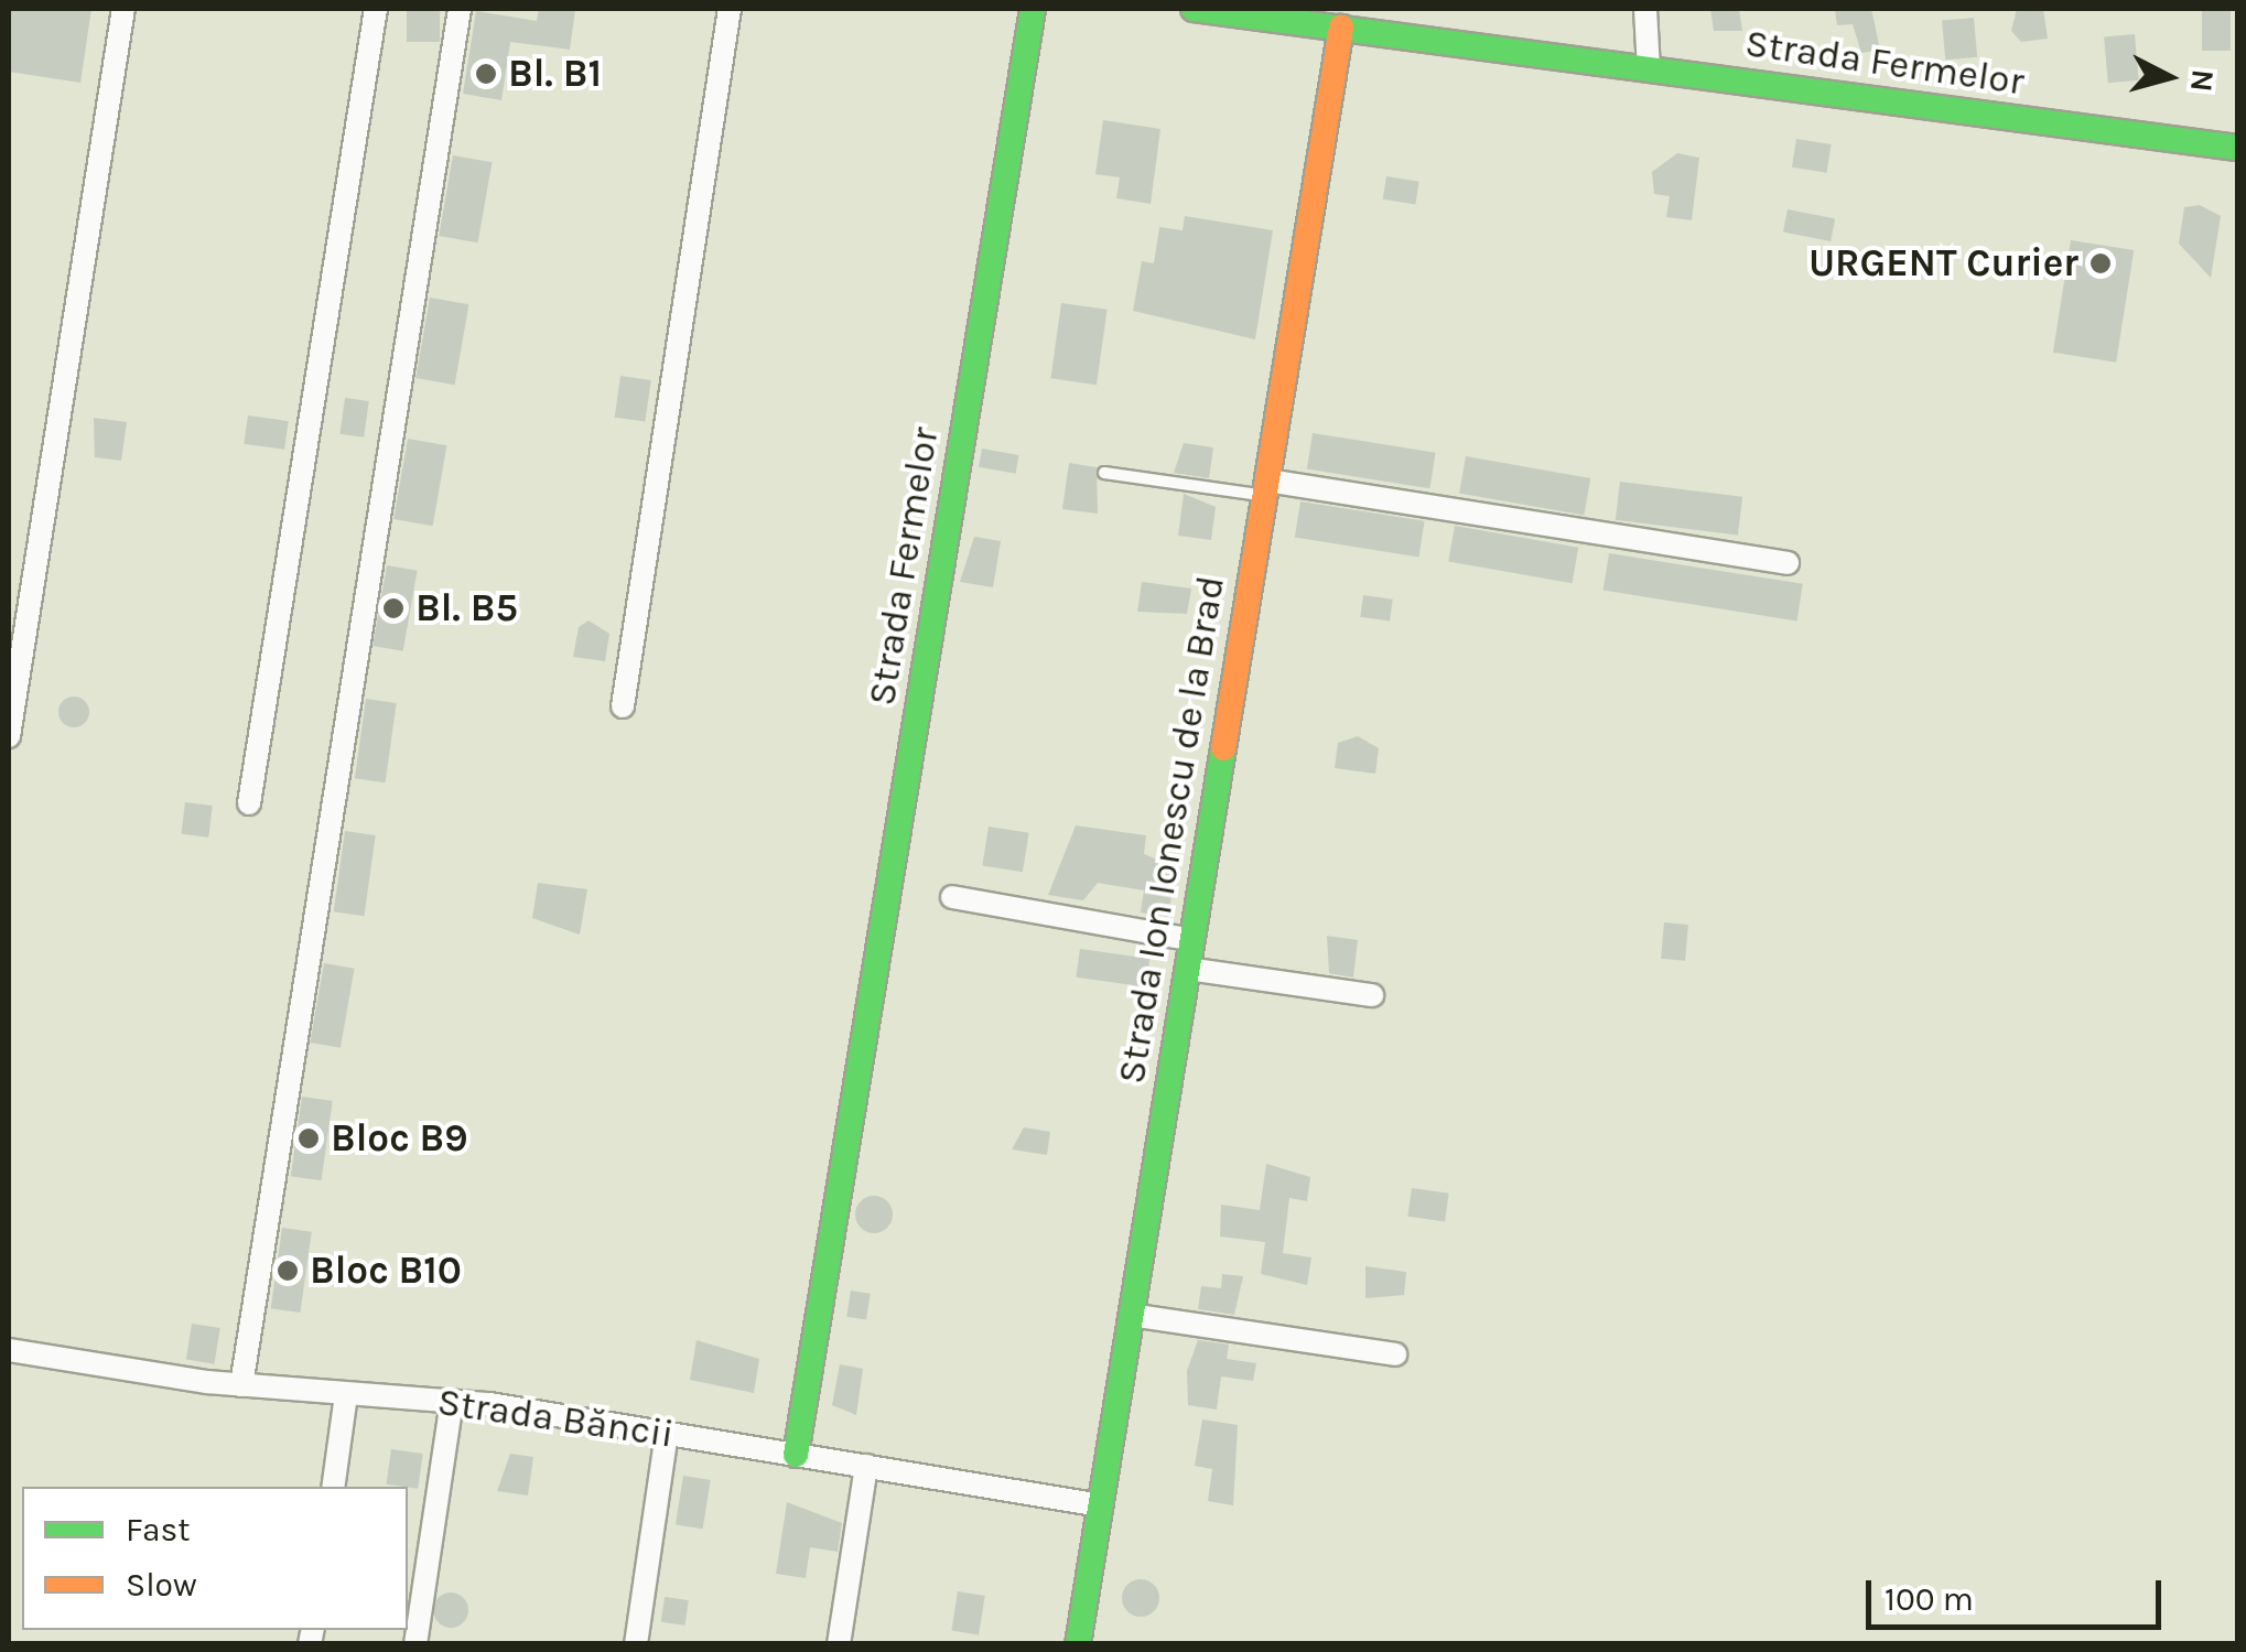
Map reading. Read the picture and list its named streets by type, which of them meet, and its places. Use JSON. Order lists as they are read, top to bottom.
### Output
{
  "streets": {
    "street": ["Strada Fermelor", "Strada Ion Ionescu de la Brad", "Strada Băncii"]
  },
  "crossings": [
    ["Strada Fermelor", "Strada Ion Ionescu de la Brad"],
    ["Strada Fermelor", "Strada Băncii"],
    ["Strada Ion Ionescu de la Brad", "Strada Băncii"]
  ],
  "places": [
    "Bl. B1",
    "URGENT Curier",
    "Bl. B5",
    "Bloc B9",
    "Bloc B10"
  ],
  "legend": ["Fast", "Slow"],
  "scale_bar": "100 m",
  "north": "right"
}
